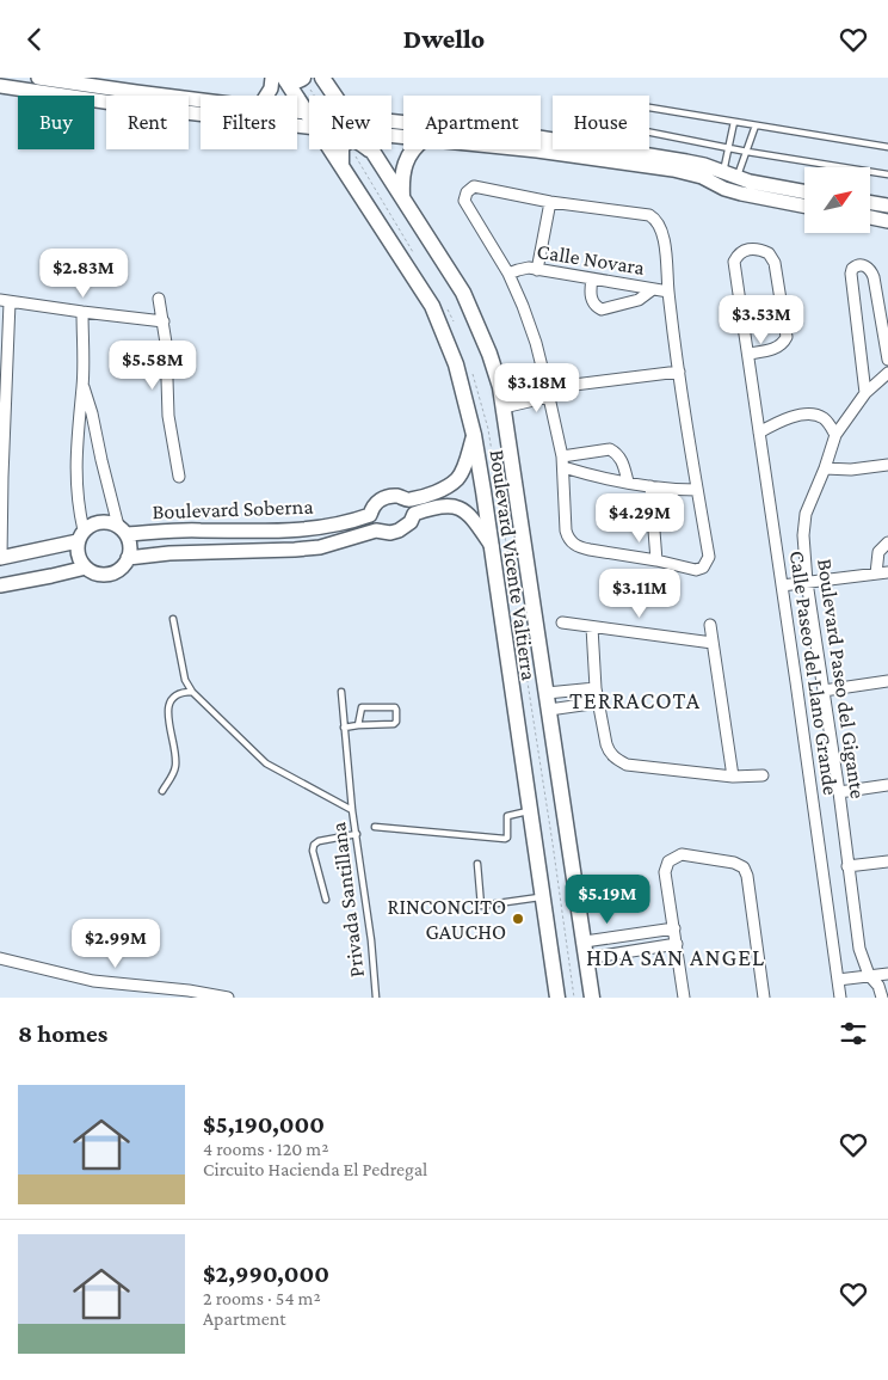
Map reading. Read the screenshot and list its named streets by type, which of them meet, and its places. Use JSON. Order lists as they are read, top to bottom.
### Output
{
  "streets": {
    "main road": ["Boulevard Vicente Valtierra"],
    "street": [
      "Calle Novara",
      "Boulevard Soberna",
      "Calle Paseo del Llano Grande",
      "Boulevard Paseo del Gigante"
    ],
    "lane": ["Privada Santillana"]
  },
  "crossings": [
    ["Boulevard Soberna", "Boulevard Vicente Valtierra"]
  ],
  "districts": ["TERRACOTA", "HDA SAN ANGEL"],
  "places": ["RINCONCITO GAUCHO"],
  "north": "top right",
  "page": {
    "header": "Dwello",
    "chip": [
      "Buy",
      "Rent",
      "Filters",
      "New",
      "Apartment",
      "House"
    ],
    "price": [
      "$2.83M",
      "$3.53M",
      "$5.58M",
      "$3.18M",
      "$4.29M",
      "$3.11M",
      "$5.19M",
      "$2.99M"
    ],
    "heading": "8 homes",
    "list": [
      {
        "name": "$5,190,000",
        "note": "4 rooms · 120 m² · Circuito Hacienda El Pedregal"
      },
      {
        "name": "$2,990,000",
        "note": "2 rooms · 54 m² · Apartment"
      }
    ]
  }
}
